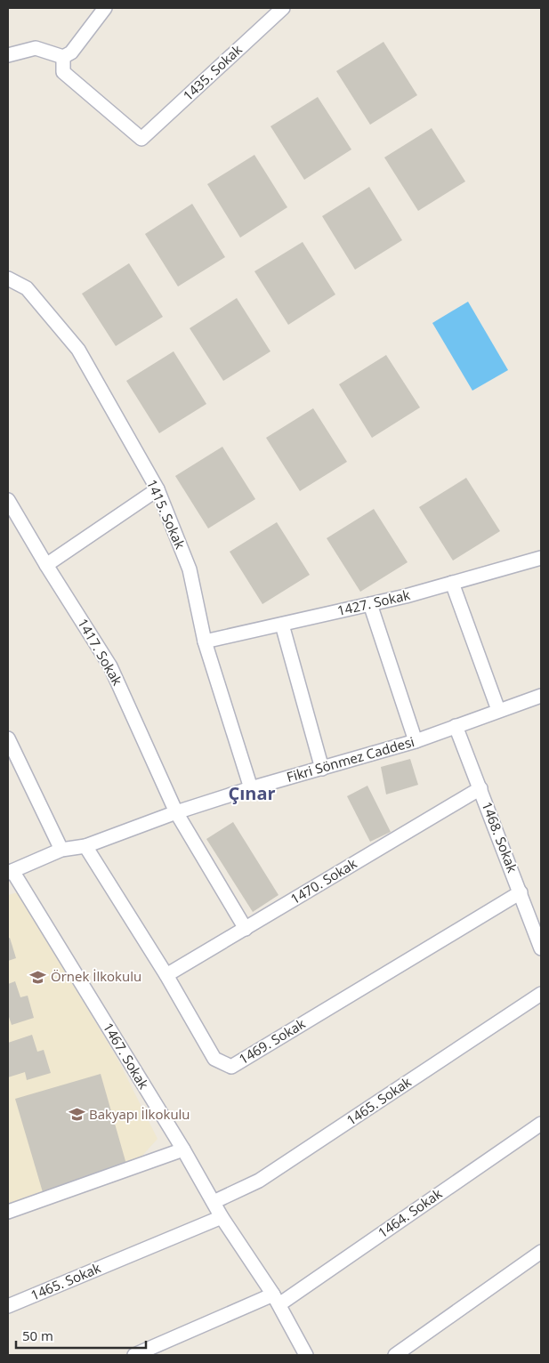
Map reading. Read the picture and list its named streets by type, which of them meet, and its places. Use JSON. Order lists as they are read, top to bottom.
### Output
{
  "streets": {
    "street": [
      "1435. Sokak",
      "1415. Sokak",
      "1427. Sokak",
      "1417. Sokak",
      "Fikri Sönmez Caddesi",
      "1468. Sokak",
      "1470. Sokak",
      "1469. Sokak",
      "1467. Sokak",
      "1465. Sokak",
      "1464. Sokak"
    ]
  },
  "crossings": [
    ["1415. Sokak", "1427. Sokak"],
    ["1415. Sokak", "Fikri Sönmez Caddesi"],
    ["1417. Sokak", "Fikri Sönmez Caddesi"],
    ["1417. Sokak", "1470. Sokak"],
    ["Fikri Sönmez Caddesi", "1468. Sokak"],
    ["Fikri Sönmez Caddesi", "1469. Sokak"],
    ["Fikri Sönmez Caddesi", "1467. Sokak"],
    ["1468. Sokak", "1470. Sokak"],
    ["1468. Sokak", "1469. Sokak"],
    ["1470. Sokak", "1469. Sokak"],
    ["1467. Sokak", "1465. Sokak"],
    ["1467. Sokak", "1464. Sokak"]
  ],
  "districts": ["Çınar"],
  "places": {
    "school or university": ["Örnek İlkokulu", "Bakyapı İlkokulu"]
  },
  "scale_bar": "50 m"
}
